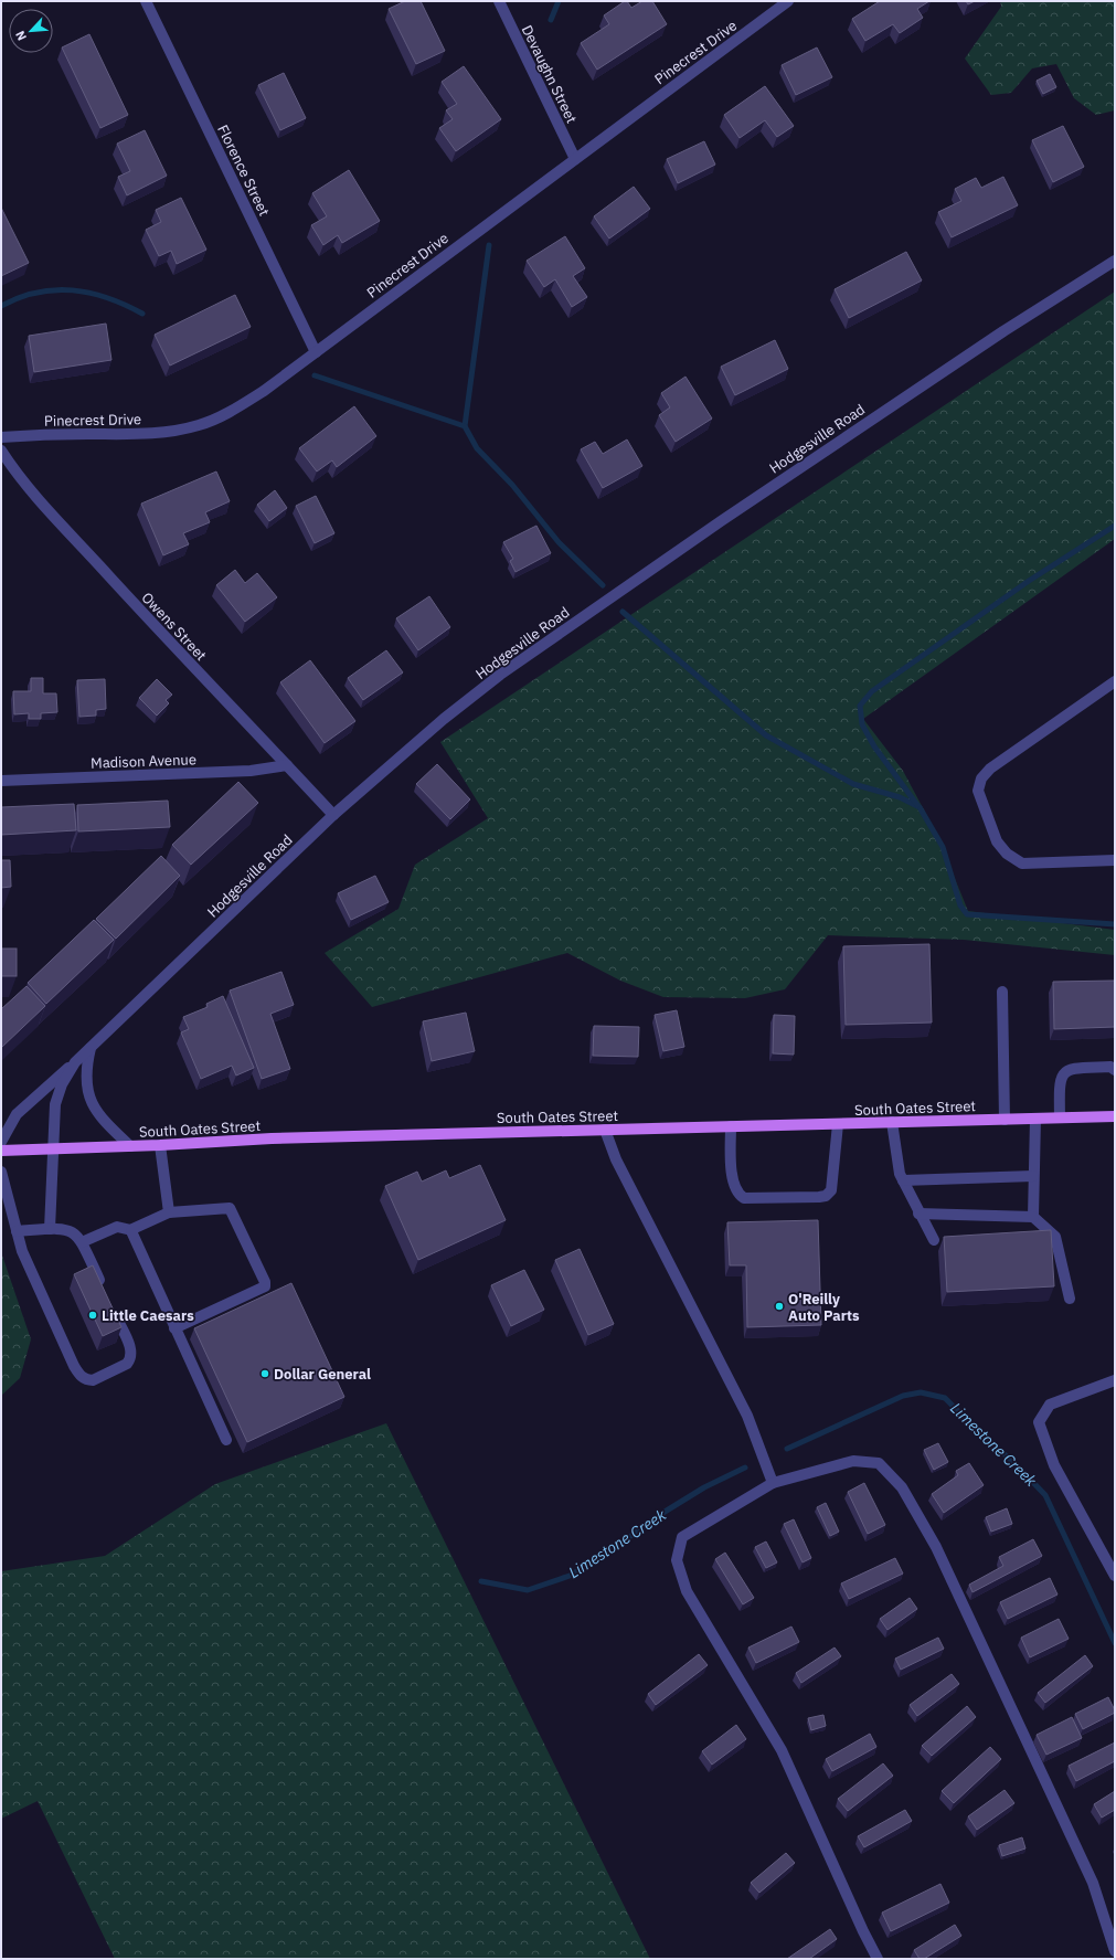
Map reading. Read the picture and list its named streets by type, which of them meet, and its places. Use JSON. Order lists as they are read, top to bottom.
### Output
{
  "streets": {
    "main road": ["South Oates Street"],
    "street": [
      "Pinecrest Drive",
      "Devaughn Street",
      "Florence Street",
      "Hodgesville Road",
      "Owens Street",
      "Madison Avenue"
    ]
  },
  "crossings": [
    ["Pinecrest Drive", "Devaughn Street"],
    ["Pinecrest Drive", "Florence Street"],
    ["Hodgesville Road", "Owens Street"],
    ["Hodgesville Road", "South Oates Street"],
    ["Owens Street", "Madison Avenue"]
  ],
  "water": ["Limestone Creek"],
  "places": ["O'Reilly Auto Parts", "Little Caesars", "Dollar General"],
  "north": "bottom left"
}
